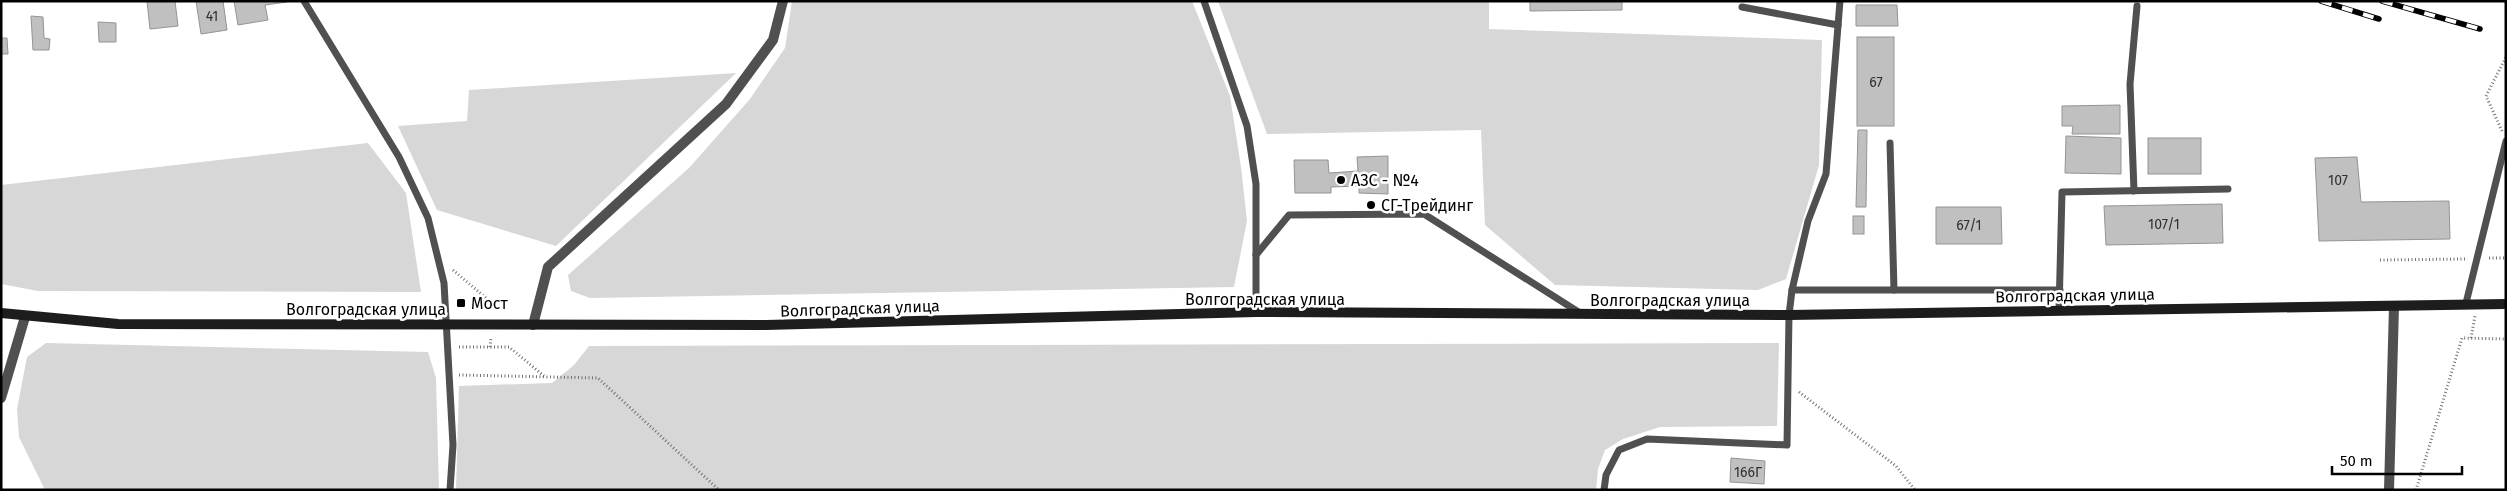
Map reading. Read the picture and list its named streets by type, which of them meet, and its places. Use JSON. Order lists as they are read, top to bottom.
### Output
{
  "streets": {
    "main road": ["Волгоградская улица"]
  },
  "places": {
    "other": ["АЗС - №4", "СГ-Трейдинг"],
    "transit": ["Мост"]
  },
  "house_numbers": [
    "41",
    "67",
    "107",
    "107/1",
    "67/1",
    "166Г"
  ],
  "scale_bar": "50 m"
}
